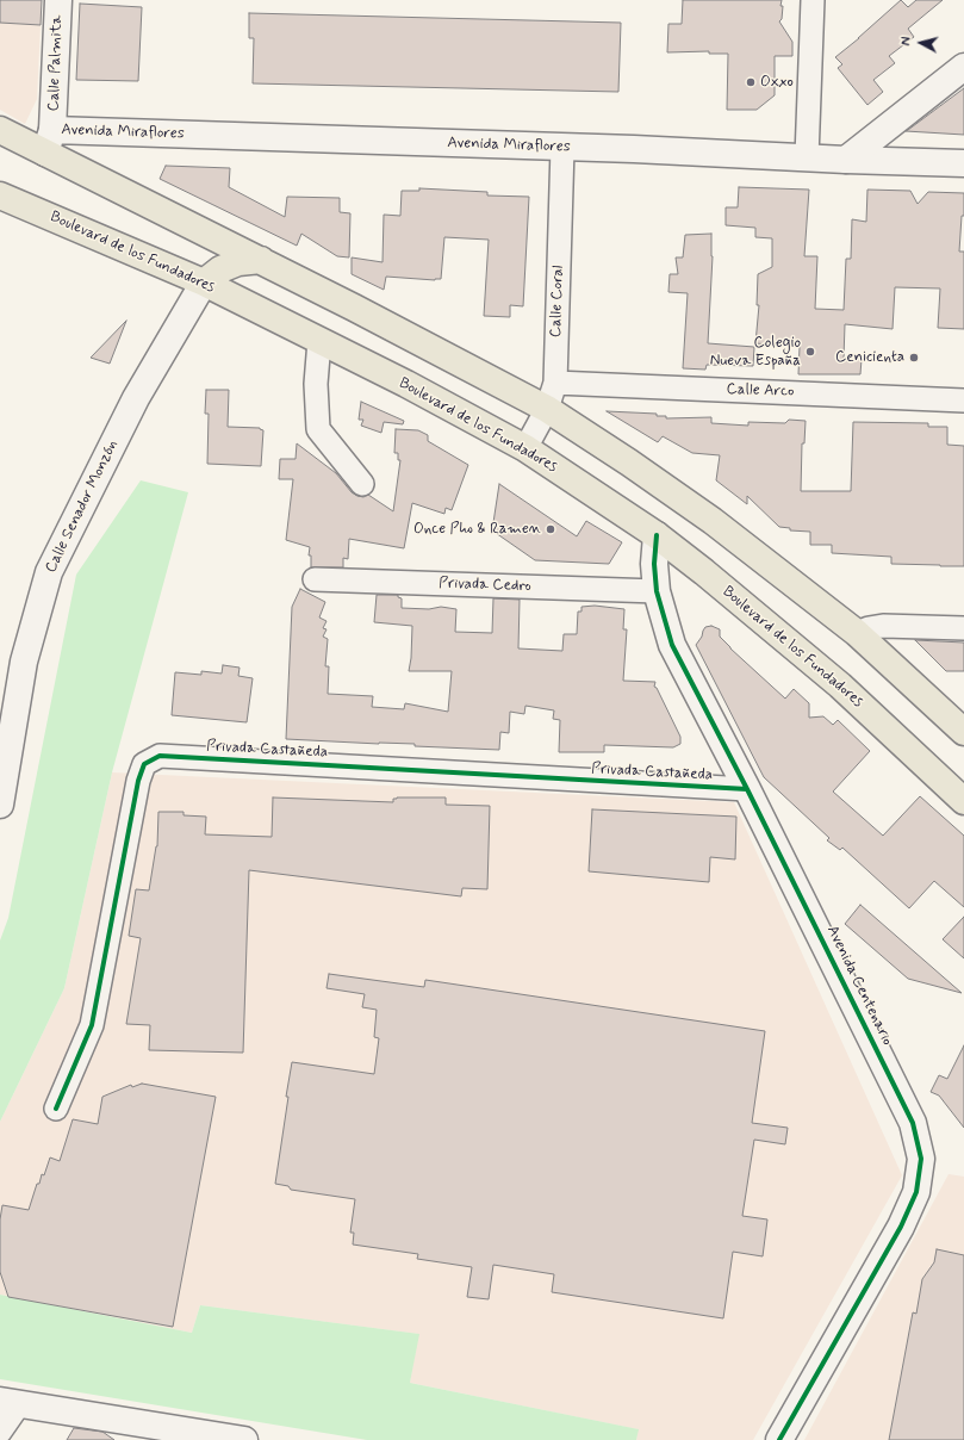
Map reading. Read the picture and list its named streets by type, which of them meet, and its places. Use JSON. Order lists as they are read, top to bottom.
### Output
{
  "streets": {
    "main road": ["Boulevard de los Fundadores"],
    "street": [
      "Calle Palmita",
      "Avenida Miraflores",
      "Calle Coral",
      "Calle Arco",
      "Calle Senador Monzón",
      "Privada Cedro",
      "Privada Castañeda",
      "Avenida Centenario"
    ]
  },
  "crossings": [
    ["Calle Palmita", "Avenida Miraflores"],
    ["Avenida Miraflores", "Calle Coral"],
    ["Boulevard de los Fundadores", "Calle Coral"],
    ["Boulevard de los Fundadores", "Calle Senador Monzón"],
    ["Boulevard de los Fundadores", "Avenida Centenario"],
    ["Calle Coral", "Calle Arco"],
    ["Privada Cedro", "Avenida Centenario"],
    ["Privada Castañeda", "Avenida Centenario"]
  ],
  "places": [
    "Oxxo",
    "Colegio Nueva España",
    "Cenicienta",
    "Once Pho & Ramen"
  ],
  "north": "left"
}
